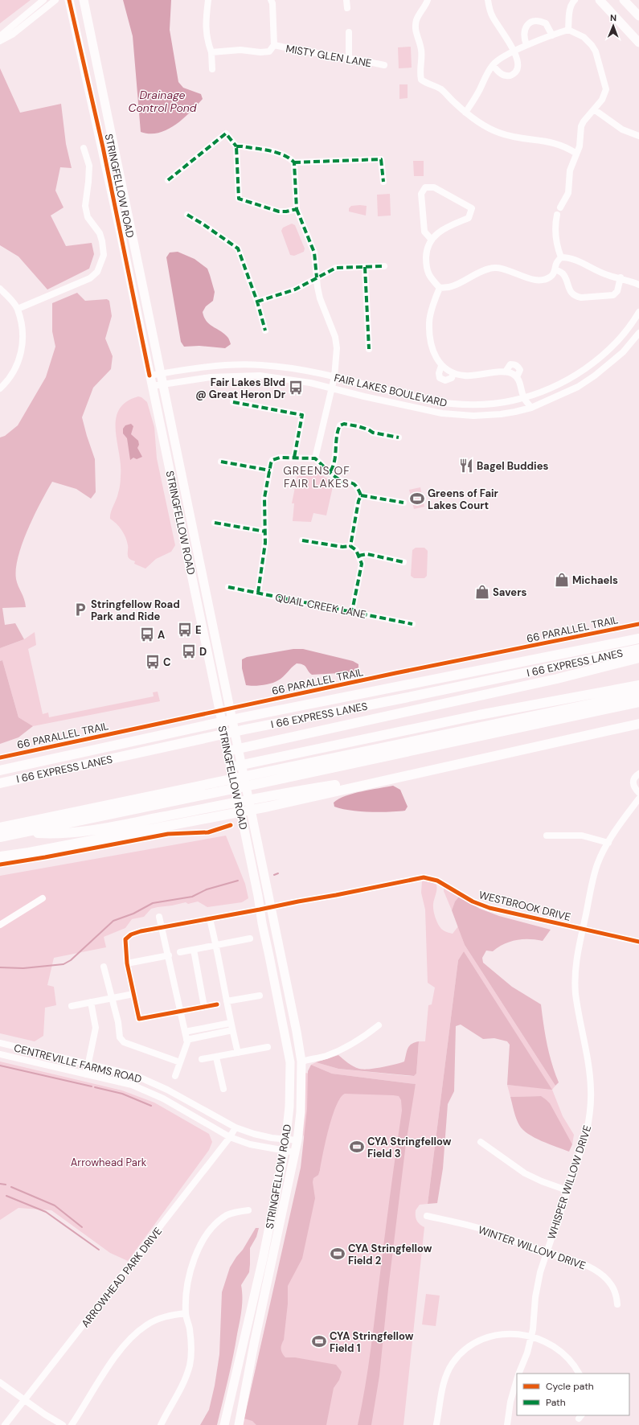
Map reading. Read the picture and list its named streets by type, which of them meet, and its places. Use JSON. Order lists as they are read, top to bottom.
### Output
{
  "streets": {
    "highway": ["I 66 EXPRESS LANES"],
    "main road": ["STRINGFELLOW ROAD"],
    "street": [
      "MISTY GLEN LANE",
      "FAIR LAKES BOULEVARD",
      "QUAIL CREEK LANE",
      "WESTBROOK DRIVE",
      "CENTREVILLE FARMS ROAD",
      "WHISPER WILLOW DRIVE",
      "WINTER WILLOW DRIVE",
      "ARROWHEAD PARK DRIVE"
    ],
    "cycle path": ["66 PARALLEL TRAIL"]
  },
  "crossings": [
    ["STRINGFELLOW ROAD", "FAIR LAKES BOULEVARD"],
    ["STRINGFELLOW ROAD", "WESTBROOK DRIVE"],
    ["STRINGFELLOW ROAD", "CENTREVILLE FARMS ROAD"],
    ["WESTBROOK DRIVE", "WHISPER WILLOW DRIVE"],
    ["CENTREVILLE FARMS ROAD", "ARROWHEAD PARK DRIVE"],
    ["WHISPER WILLOW DRIVE", "WINTER WILLOW DRIVE"]
  ],
  "districts": ["GREENS OF FAIR LAKES"],
  "water": ["Drainage Control Pond"],
  "parks": ["Arrowhead Park"],
  "places": {
    "bus stop": [
      "Fair Lakes Blvd @ Great Heron Dr",
      "E",
      "A",
      "D",
      "C"
    ],
    "restaurant": ["Bagel Buddies"],
    "sports": [
      "Greens of Fair Lakes Court",
      "CYA Stringfellow Field 3",
      "CYA Stringfellow Field 2",
      "CYA Stringfellow Field 1"
    ],
    "shop": ["Michaels", "Savers"],
    "parking": ["Stringfellow Road Park and Ride"]
  },
  "legend": ["Cycle path", "Path"],
  "north": "top"
}
